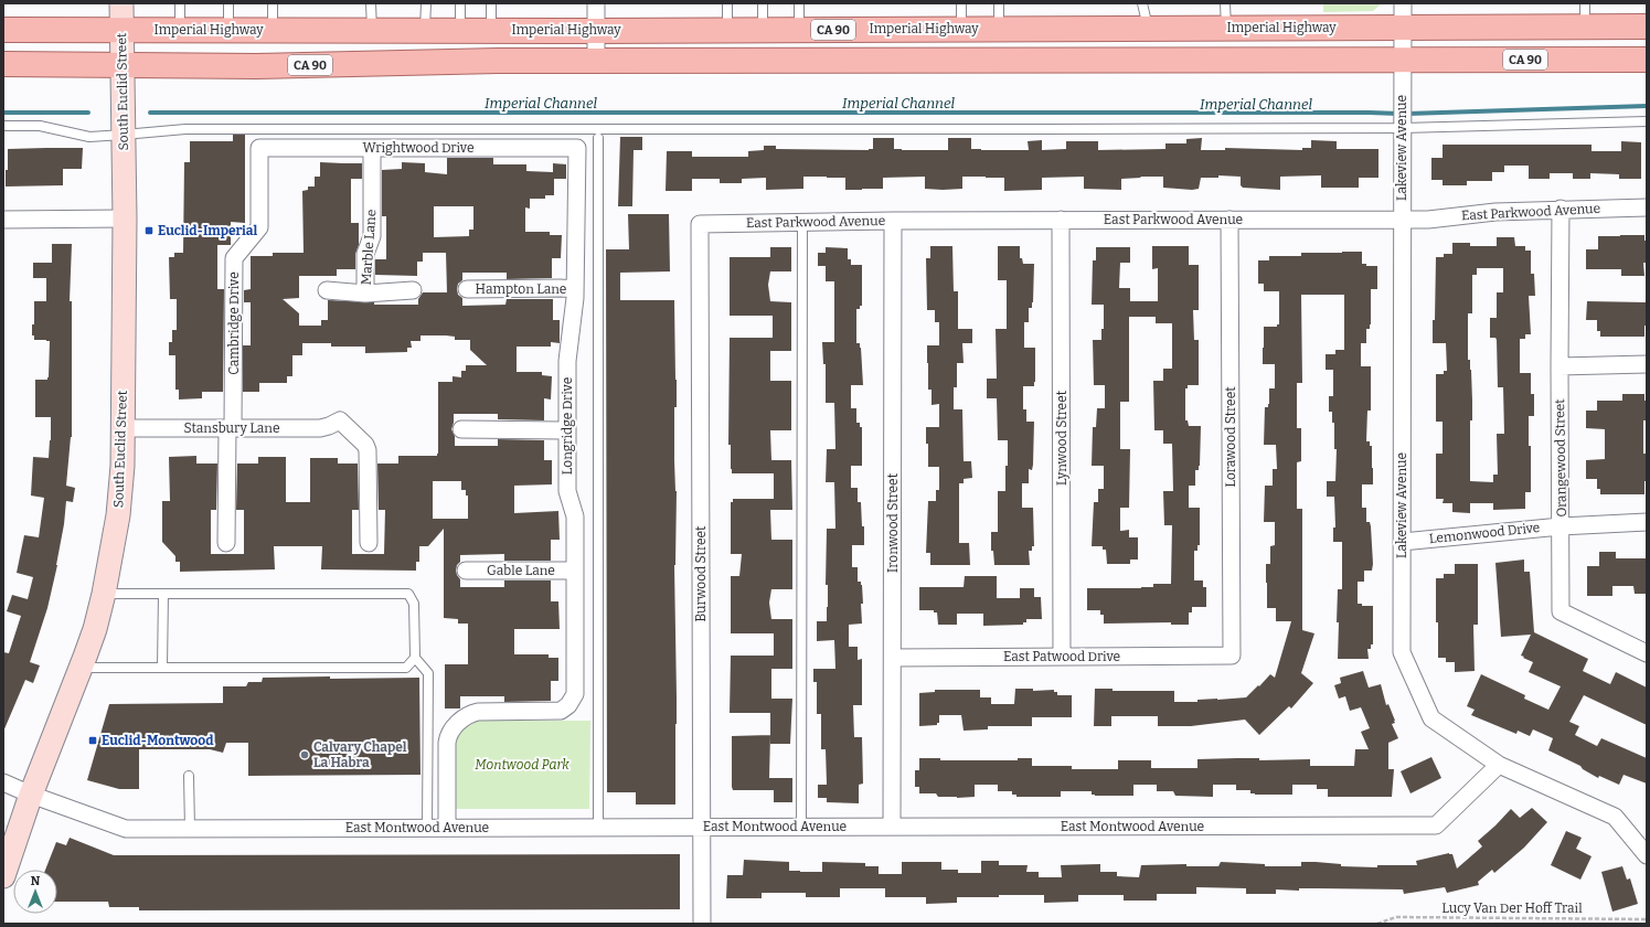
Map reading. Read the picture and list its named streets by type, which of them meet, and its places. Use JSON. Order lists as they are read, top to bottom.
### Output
{
  "streets": {
    "main road": ["Imperial Highway", "CA 90", "South Euclid Street"],
    "street": [
      "Wrightwood Drive",
      "Lakeview Avenue",
      "East Parkwood Avenue",
      "Marble Lane",
      "Hampton Lane",
      "Cambridge Drive",
      "Longridge Drive",
      "Stansbury Lane",
      "Lorawood Street",
      "Lynwood Street",
      "Orangewood Street",
      "Ironwood Street",
      "Lemonwood Drive",
      "Gable Lane",
      "Burwood Street",
      "East Patwood Drive",
      "East Montwood Avenue"
    ],
    "path": ["Lucy Van Der Hoff Trail"]
  },
  "crossings": [
    ["Imperial Highway", "CA 90"],
    ["Imperial Highway", "South Euclid Street"],
    ["Imperial Highway", "Lakeview Avenue"],
    ["CA 90", "South Euclid Street"],
    ["CA 90", "Lakeview Avenue"],
    ["South Euclid Street", "Stansbury Lane"],
    ["South Euclid Street", "East Montwood Avenue"],
    ["Wrightwood Drive", "Marble Lane"],
    ["Wrightwood Drive", "Cambridge Drive"],
    ["Wrightwood Drive", "Longridge Drive"],
    ["Lakeview Avenue", "East Parkwood Avenue"],
    ["Lakeview Avenue", "Lemonwood Drive"],
    ["Lakeview Avenue", "East Montwood Avenue"],
    ["East Parkwood Avenue", "Lorawood Street"],
    ["East Parkwood Avenue", "Lynwood Street"],
    ["East Parkwood Avenue", "Orangewood Street"],
    ["East Parkwood Avenue", "Ironwood Street"],
    ["East Parkwood Avenue", "Burwood Street"],
    ["Hampton Lane", "Longridge Drive"],
    ["Cambridge Drive", "Stansbury Lane"],
    ["Longridge Drive", "Gable Lane"],
    ["Longridge Drive", "East Montwood Avenue"],
    ["Lorawood Street", "East Patwood Drive"],
    ["Lynwood Street", "East Patwood Drive"],
    ["Orangewood Street", "Lemonwood Drive"],
    ["Ironwood Street", "East Patwood Drive"],
    ["Ironwood Street", "East Montwood Avenue"],
    ["Burwood Street", "East Montwood Avenue"]
  ],
  "water": ["Imperial Channel"],
  "parks": ["Montwood Park"],
  "places": {
    "transit": ["Euclid-Imperial", "Euclid-Montwood"],
    "other": ["Calvary Chapel La Habra"]
  },
  "north": "top"
}
